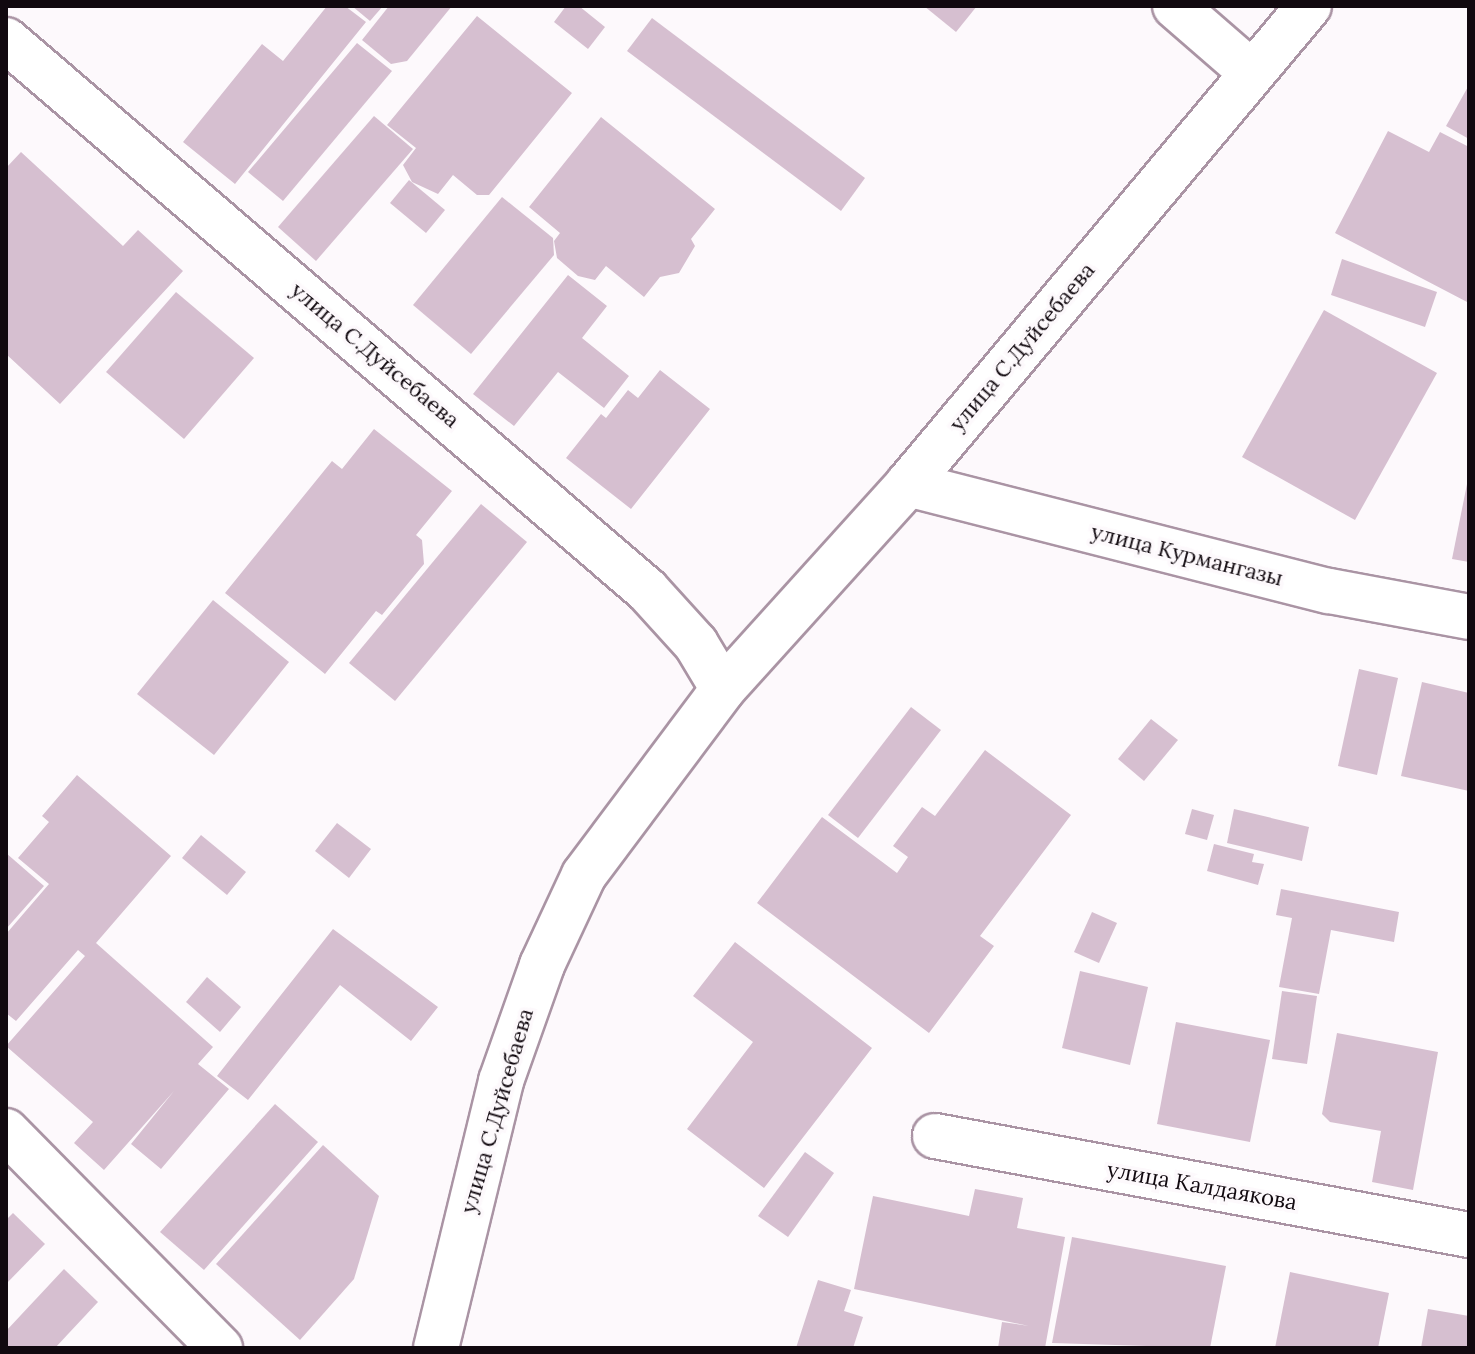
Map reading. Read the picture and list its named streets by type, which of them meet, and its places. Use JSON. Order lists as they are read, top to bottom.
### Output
{
  "streets": {
    "street": ["улица С.Дуйсебаева", "улица Курмангазы", "улица Калдаякова"]
  },
  "crossings": [
    ["улица С.Дуйсебаева", "улица Курмангазы"]
  ]
}
